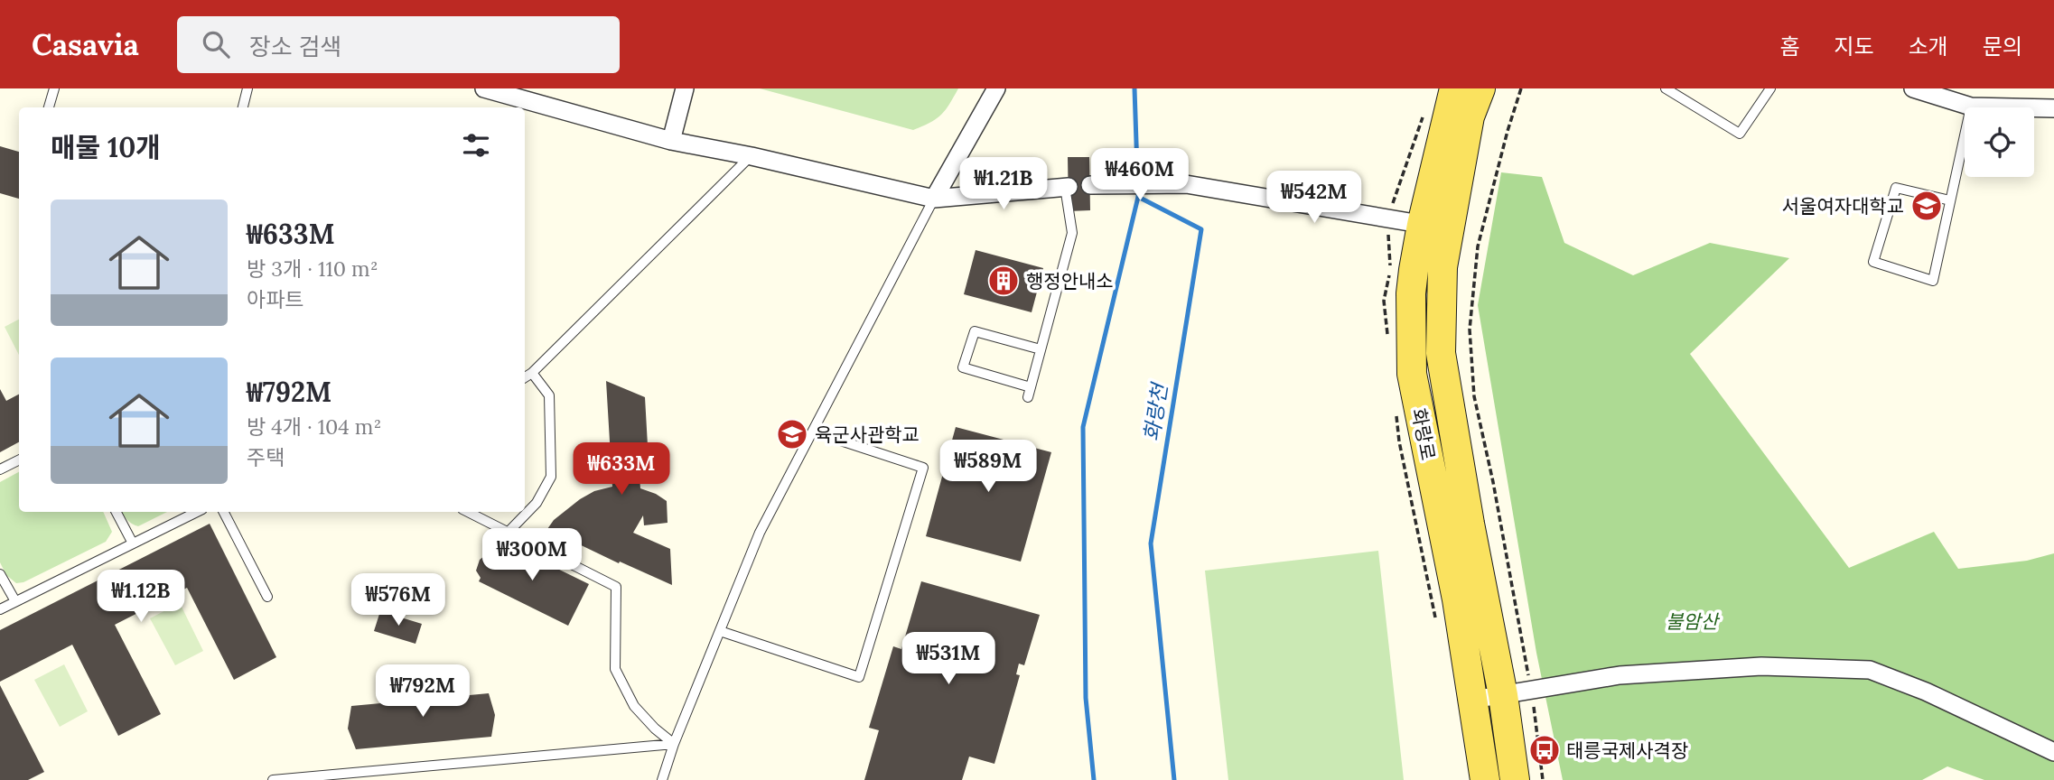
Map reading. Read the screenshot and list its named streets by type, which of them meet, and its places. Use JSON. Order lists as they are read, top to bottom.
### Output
{
  "streets": {
    "main road": ["화랑로"]
  },
  "water": ["화랑천"],
  "parks": ["불암산"],
  "places": {
    "school or university": ["서울여자대학교", "육군사관학교"],
    "building": ["행정안내소"],
    "bus stop": ["태릉국제사격장"]
  },
  "page": {
    "header": "Casavia",
    "search": "장소 검색",
    "nav": [
      "홈",
      "지도",
      "소개",
      "문의"
    ],
    "heading": "매물 10개",
    "price": [
      "₩460M",
      "₩1.21B",
      "₩542M",
      "₩589M",
      "₩633M",
      "₩300M",
      "₩1.12B",
      "₩576M",
      "₩531M",
      "₩792M"
    ],
    "list": [
      {
        "name": "₩633M",
        "note": "방 3개 · 110 m² · 아파트"
      },
      {
        "name": "₩792M",
        "note": "방 4개 · 104 m² · 주택"
      }
    ]
  }
}
